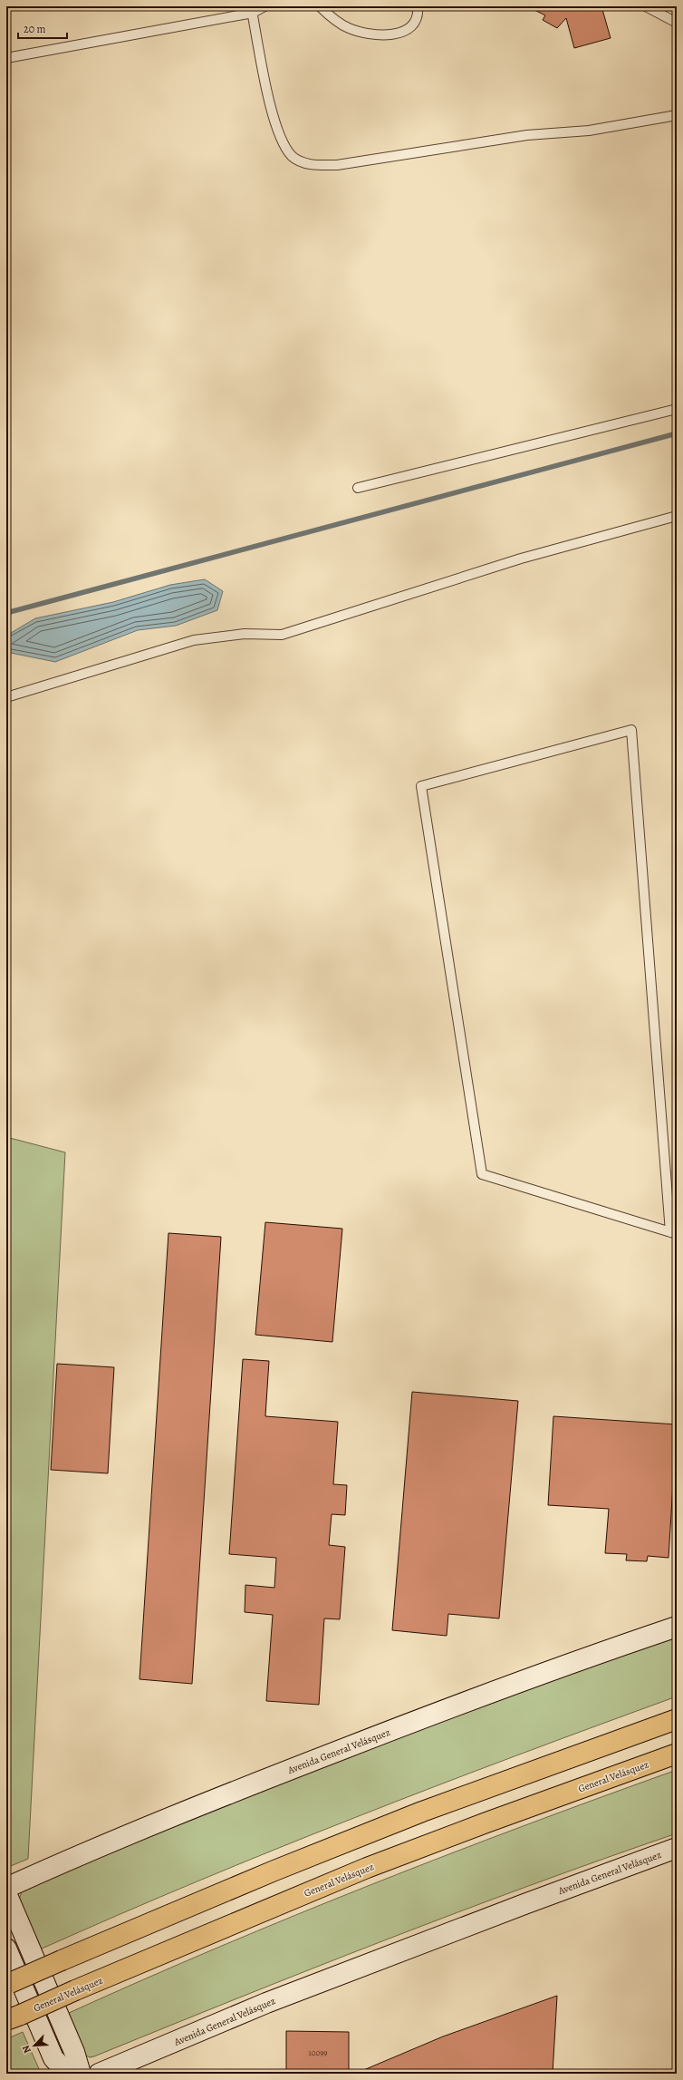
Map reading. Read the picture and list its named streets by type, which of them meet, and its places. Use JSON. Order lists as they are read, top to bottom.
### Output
{
  "streets": {
    "highway": ["General Velásquez"],
    "street": ["Avenida General Velásquez"]
  },
  "house_numbers": ["10099"],
  "scale_bar": "20 m",
  "north": "bottom left"
}
